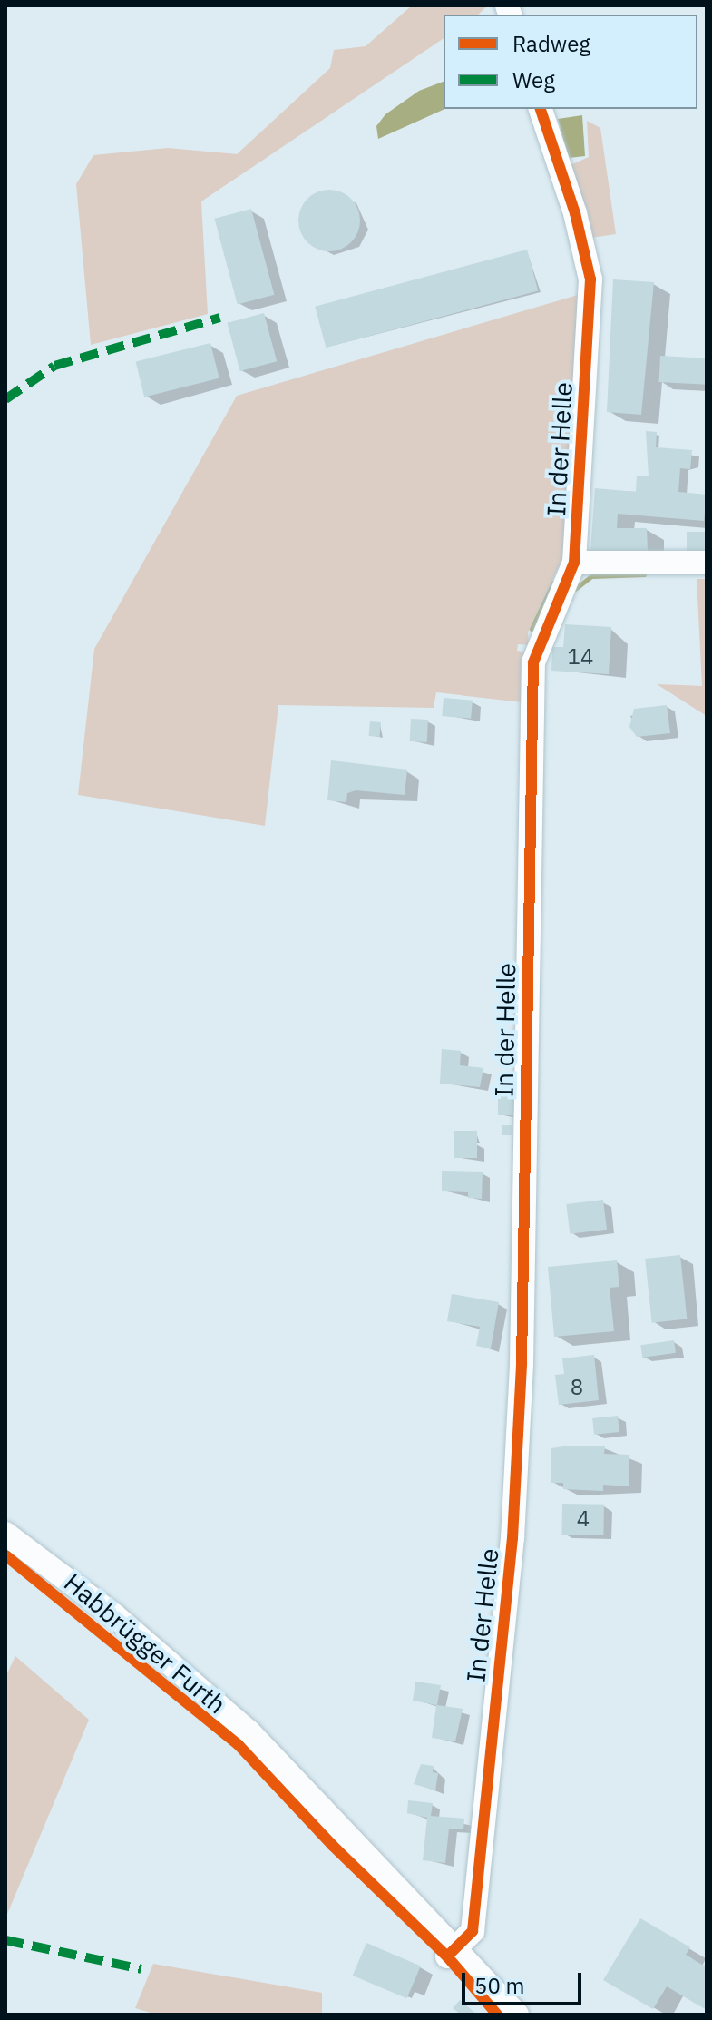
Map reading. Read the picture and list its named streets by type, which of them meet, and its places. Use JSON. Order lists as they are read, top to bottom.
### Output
{
  "streets": {
    "street": ["In der Helle", "Habbrügger Furth"]
  },
  "crossings": [
    ["In der Helle", "Habbrügger Furth"]
  ],
  "house_numbers": ["14", "8", "4"],
  "legend": ["Radweg", "Weg"],
  "scale_bar": "50 m"
}
